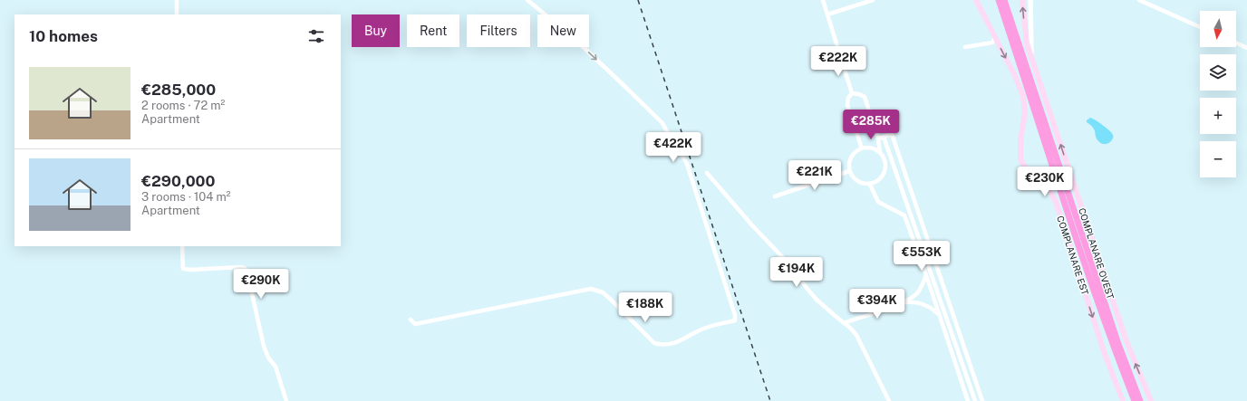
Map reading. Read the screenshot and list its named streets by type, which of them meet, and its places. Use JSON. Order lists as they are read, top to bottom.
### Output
{
  "streets": {
    "main road": ["COMPLANARE OVEST", "COMPLANARE EST"]
  },
  "one_way": ["COMPLANARE OVEST", "COMPLANARE EST"],
  "north": "bottom",
  "page": {
    "map_buttons": ["+", "−"],
    "chip": [
      "Buy",
      "Rent",
      "Filters",
      "New"
    ],
    "heading": "10 homes",
    "price": [
      "€222K",
      "€285K",
      "€422K",
      "€221K",
      "€230K",
      "€553K",
      "€194K",
      "€290K",
      "€394K",
      "€188K"
    ],
    "list": [
      {
        "name": "€285,000",
        "note": "2 rooms · 72 m² · Apartment"
      },
      {
        "name": "€290,000",
        "note": "3 rooms · 104 m² · Apartment"
      }
    ]
  }
}
